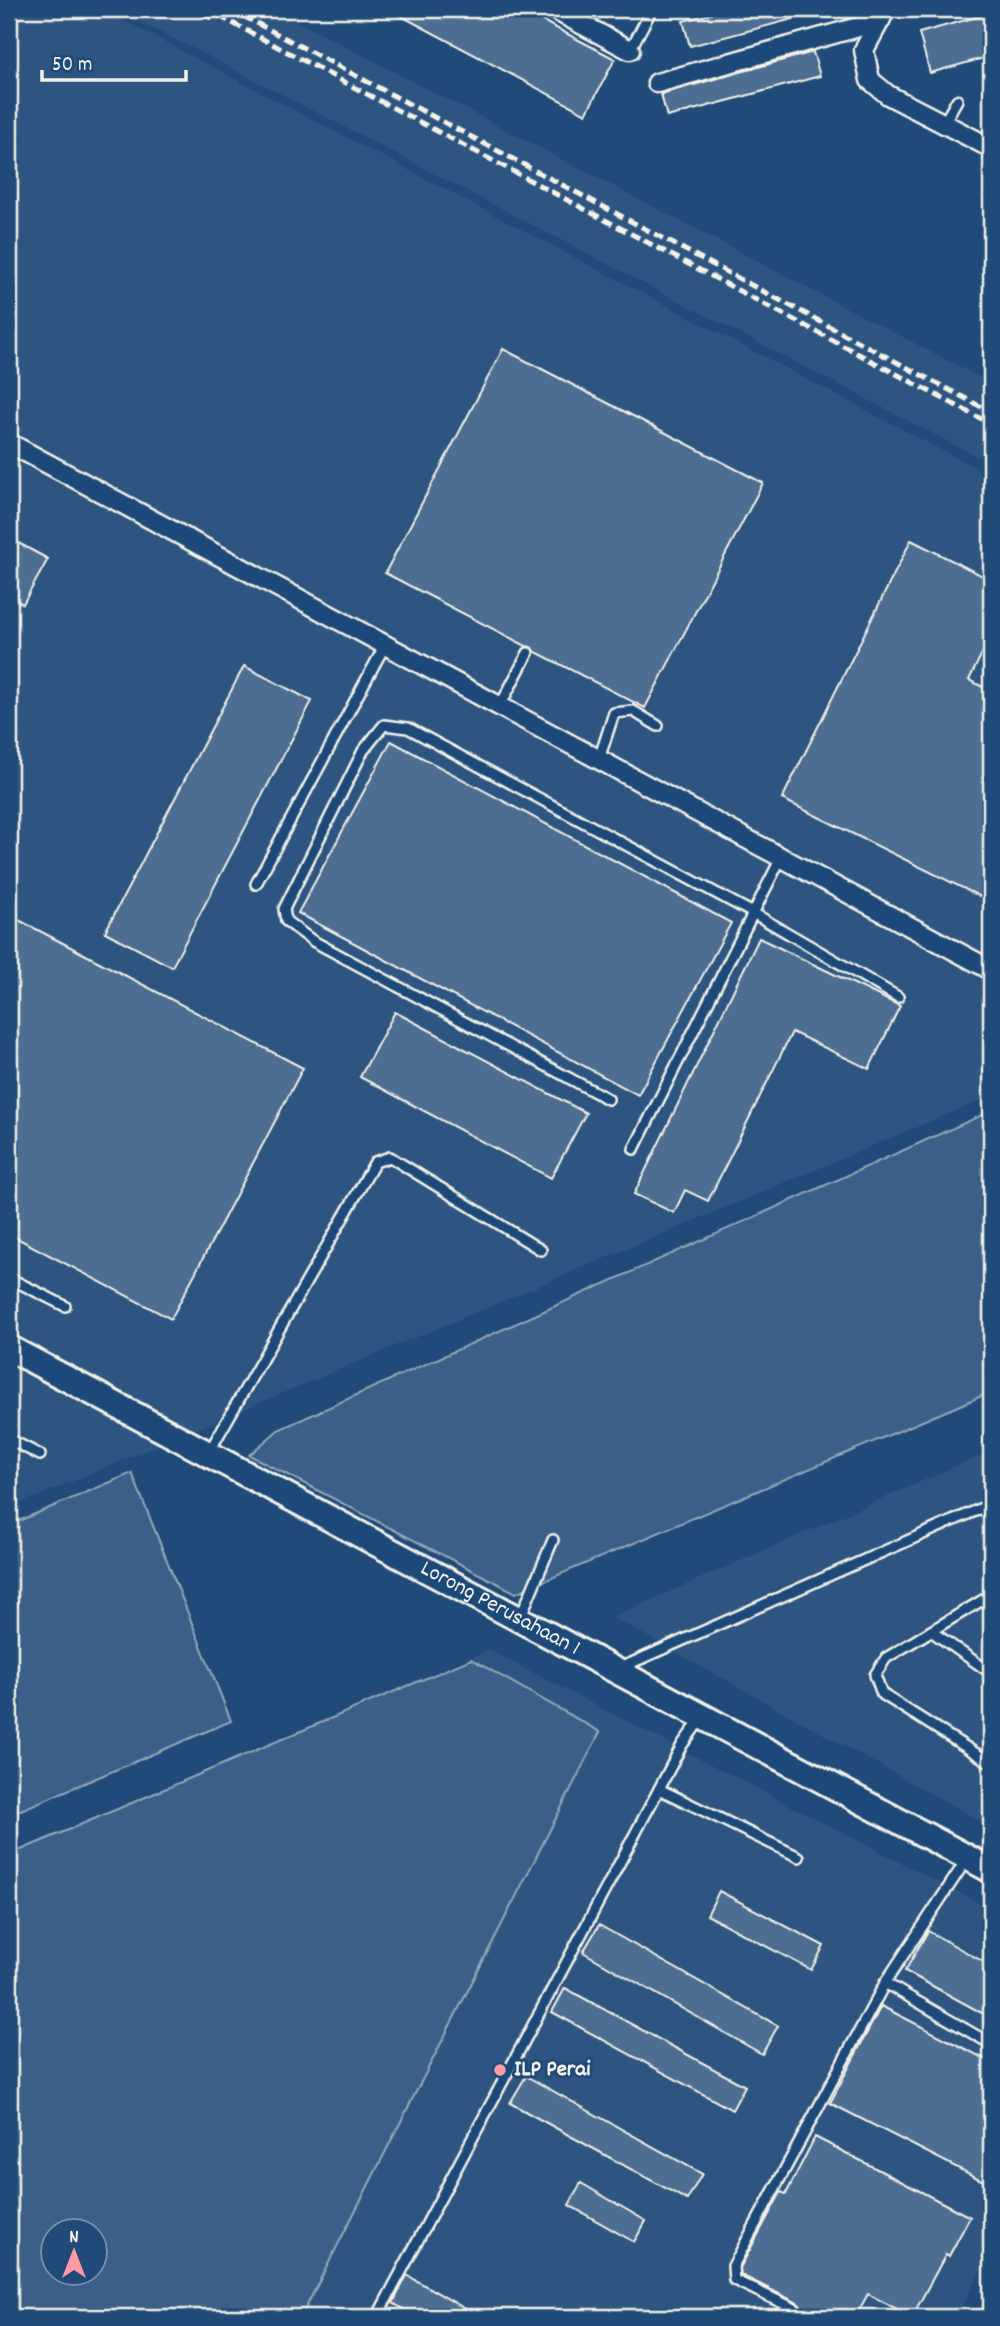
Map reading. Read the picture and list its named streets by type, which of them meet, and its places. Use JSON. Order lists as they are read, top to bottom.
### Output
{
  "streets": {
    "street": ["Lorong Perusahaan 1"]
  },
  "places": ["ILP Perai"],
  "scale_bar": "50 m",
  "north": "top"
}
